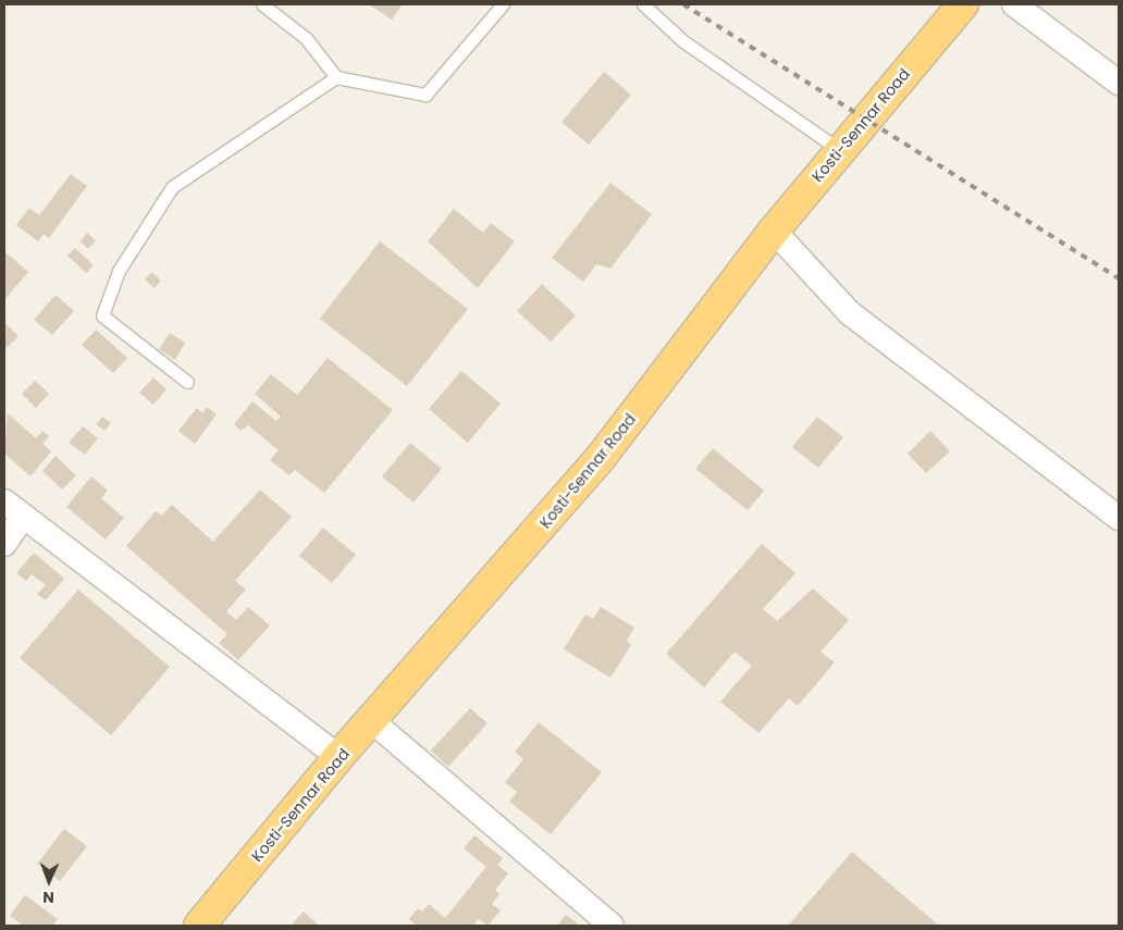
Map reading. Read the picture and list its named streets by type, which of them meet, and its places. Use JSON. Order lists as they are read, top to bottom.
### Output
{
  "streets": {
    "highway": ["Kosti-Sennar Road"]
  },
  "north": "bottom"
}
